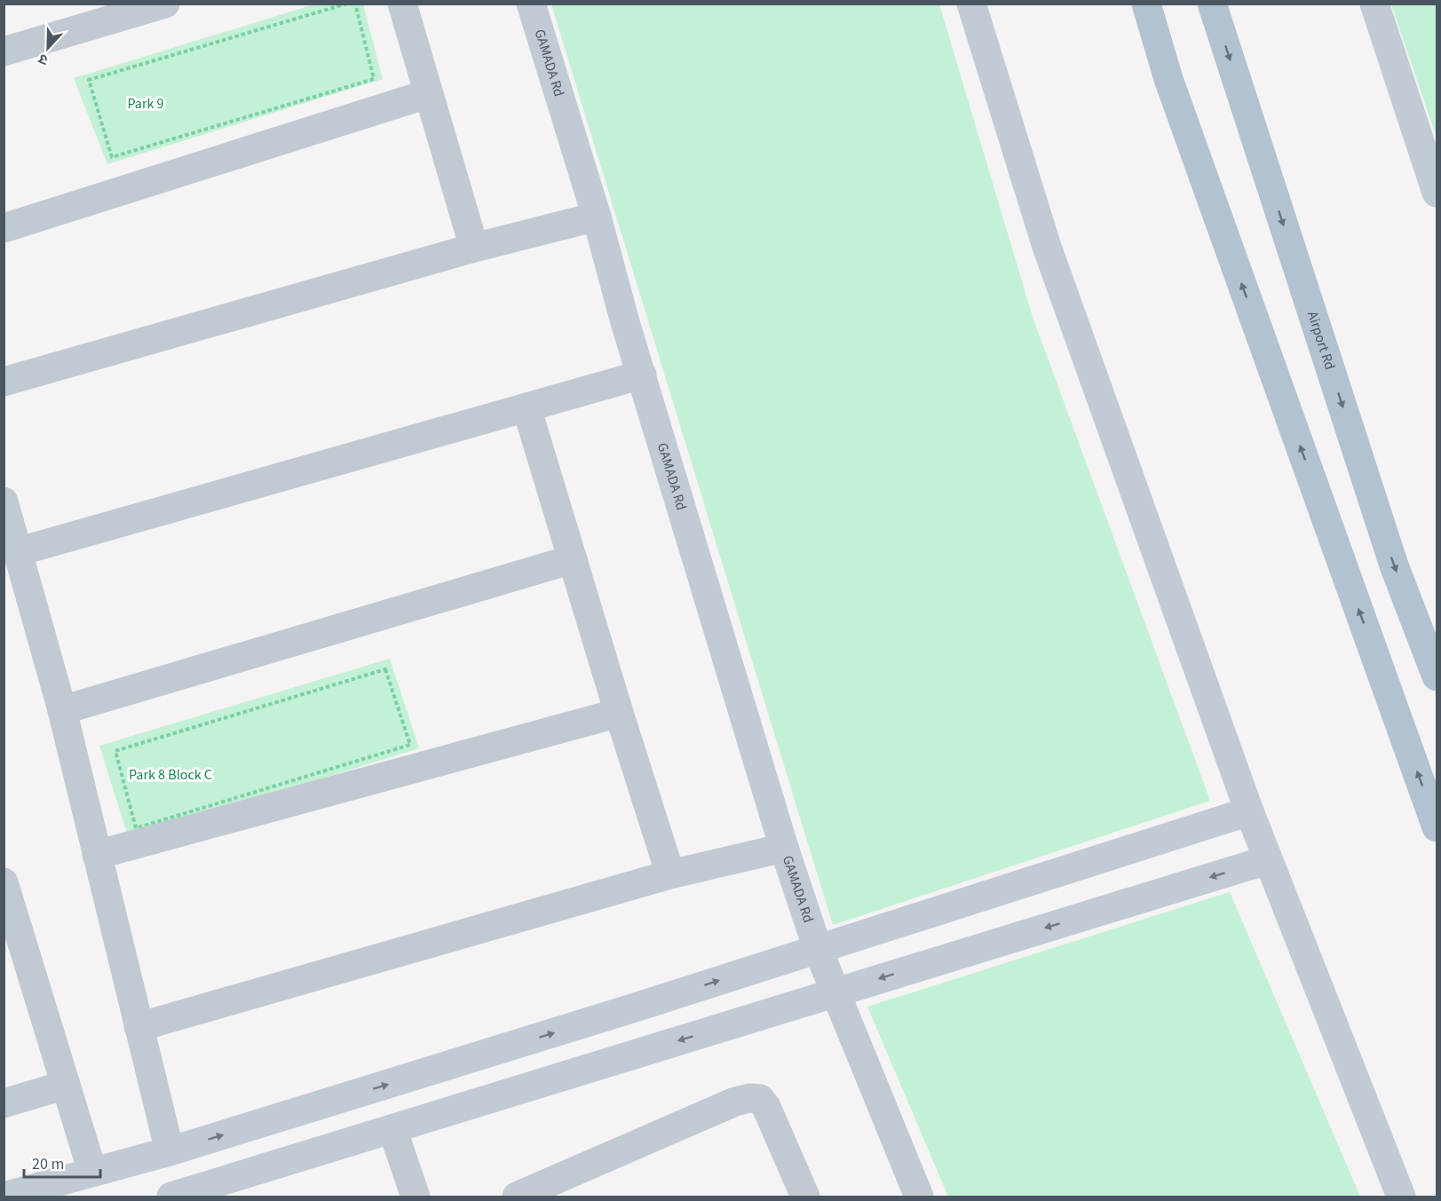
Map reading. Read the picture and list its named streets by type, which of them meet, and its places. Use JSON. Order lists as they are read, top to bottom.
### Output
{
  "streets": {
    "main road": ["Airport Rd"],
    "street": ["GAMADA Rd"]
  },
  "parks": ["Park 9", "Park 8 Block C"],
  "scale_bar": "20 m",
  "north": "bottom"
}
